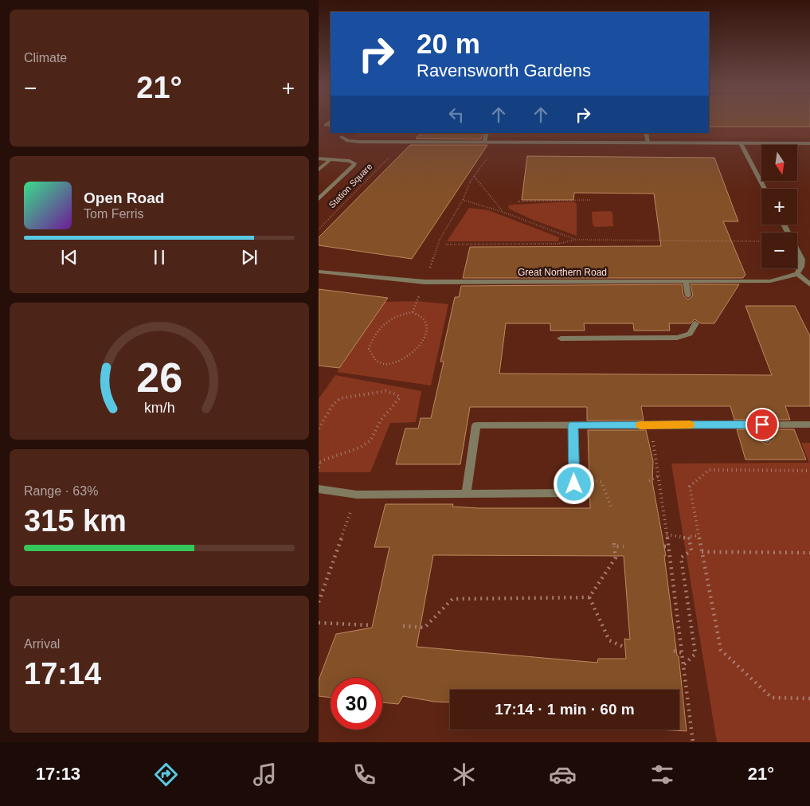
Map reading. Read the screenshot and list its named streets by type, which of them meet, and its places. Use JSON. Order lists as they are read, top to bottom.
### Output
{
  "streets": {
    "street": ["Station Square", "Great Northern Road"]
  },
  "north": "bottom",
  "page": {
    "tile": [
      "Climate",
      ["Range · 63%", "315 km"],
      ["Arrival", "17:14"]
    ],
    "turn": ["20 m", "Ravensworth Gardens"],
    "heat": ["−", "21°", "+"],
    "map_buttons": ["+", "−"],
    "song": ["Open Road", "Tom Ferris"],
    "limit": "30",
    "trip": "17:14 · 1 min · 60 m",
    "tabs": ["17:13", "21°"],
    "gauge": ["26", "km/h"]
  }
}
